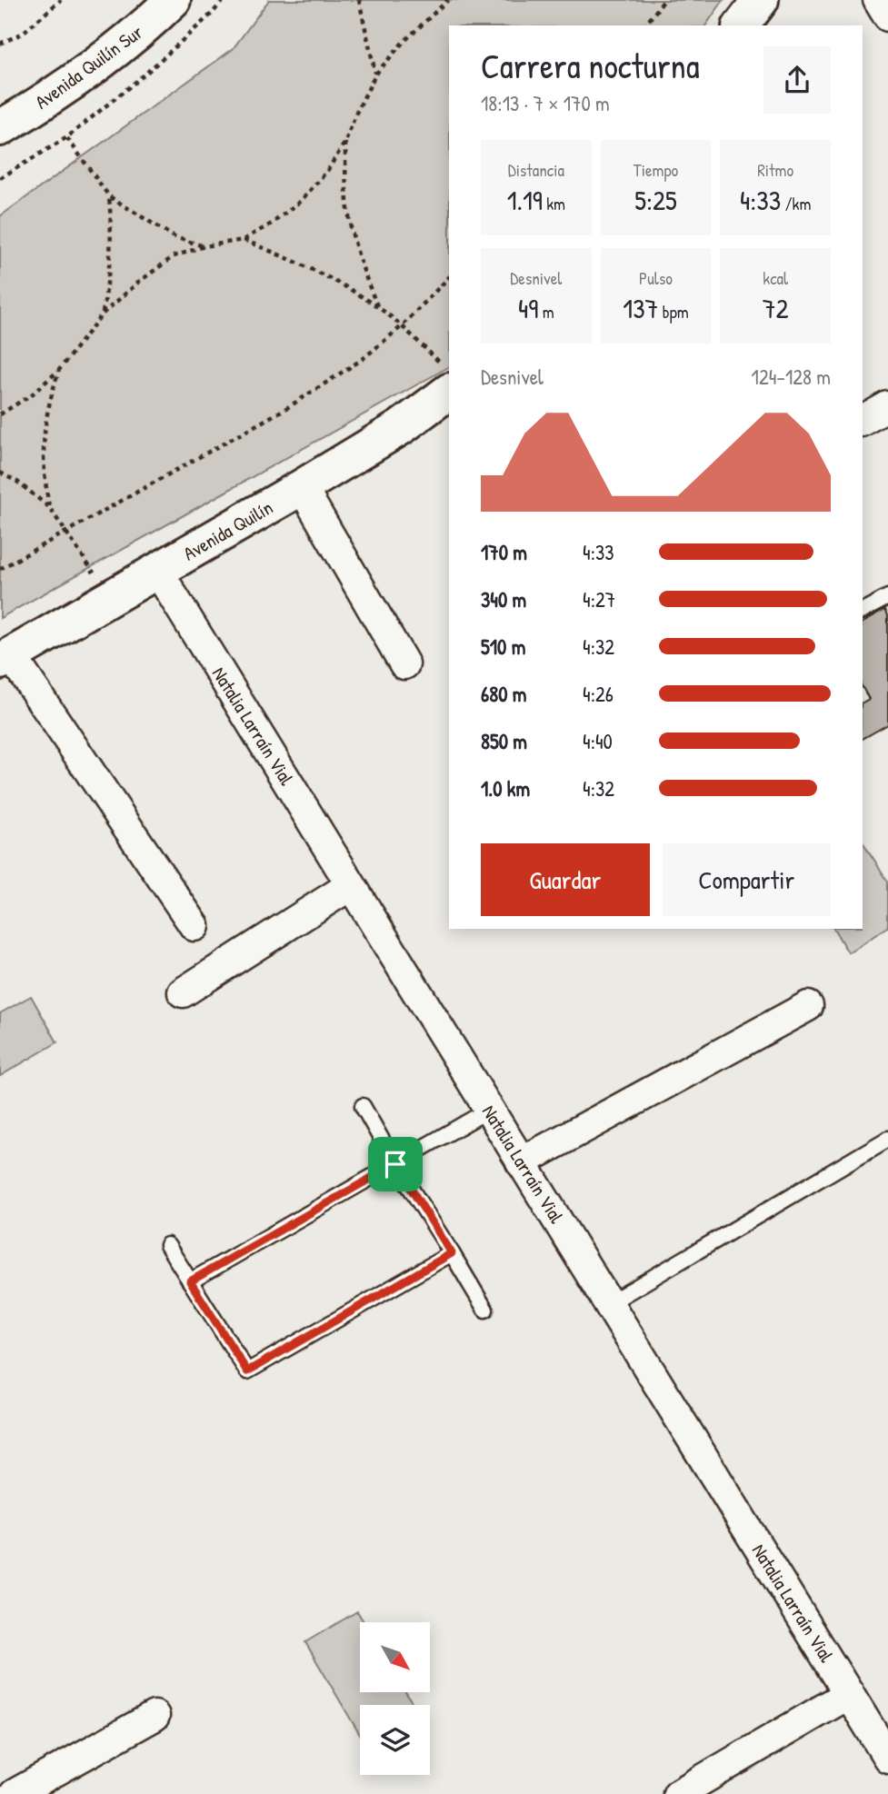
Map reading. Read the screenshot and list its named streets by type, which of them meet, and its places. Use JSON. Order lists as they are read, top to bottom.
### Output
{
  "streets": {
    "street": ["Avenida Quilín Sur", "Avenida Quilín", "Natalia Larraín Vial"]
  },
  "crossings": [
    ["Avenida Quilín", "Natalia Larraín Vial"]
  ],
  "north": "bottom right",
  "page": {
    "heading": ["Carrera nocturna", "18:13 · 7 × 170 m"],
    "stats": [
      ["Distancia", "1.19 km"],
      ["Tiempo", "5:25"],
      ["Ritmo", "4:33 /km"],
      ["Desnivel", "49 m"],
      ["Pulso", "137 bpm"],
      ["kcal", "72"]
    ],
    "chart": ["Desnivel", "124–128 m"],
    "list": [
      {
        "name": "170 m",
        "note": "4:33"
      },
      {
        "name": "340 m",
        "note": "4:27"
      },
      {
        "name": "510 m",
        "note": "4:32"
      },
      {
        "name": "680 m",
        "note": "4:26"
      },
      {
        "name": "850 m",
        "note": "4:40"
      },
      {
        "name": "1.0 km",
        "note": "4:32"
      }
    ],
    "buttons": ["Guardar", "Compartir"]
  }
}
